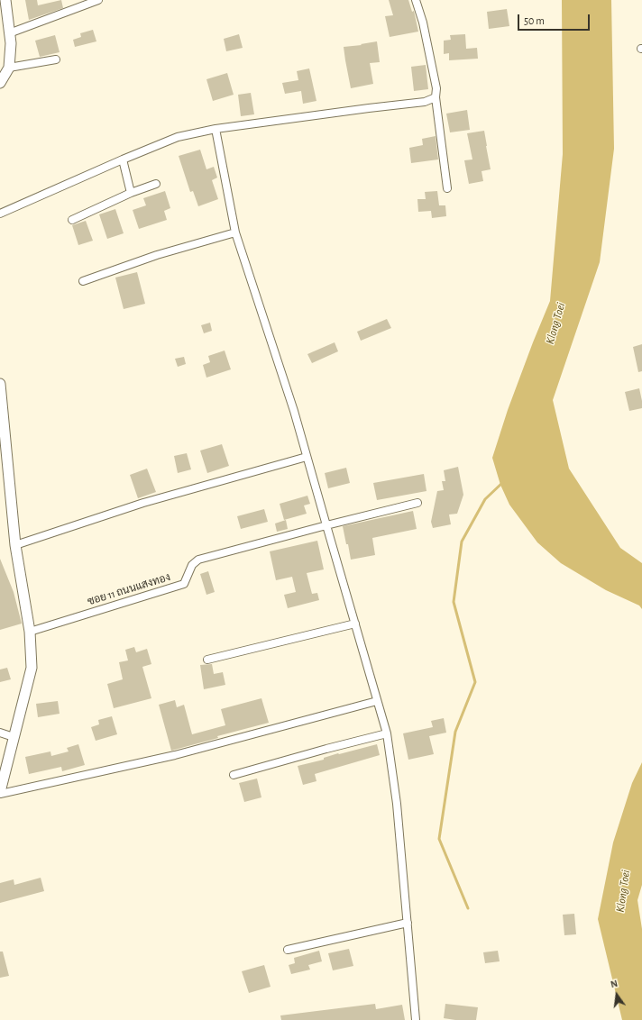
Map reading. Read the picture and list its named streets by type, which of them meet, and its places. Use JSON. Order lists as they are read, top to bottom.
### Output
{
  "streets": {
    "street": ["ซอย 11 ถนนแสงทอง"]
  },
  "water": ["Klong Toei"],
  "scale_bar": "50 m",
  "north": "top"
}
